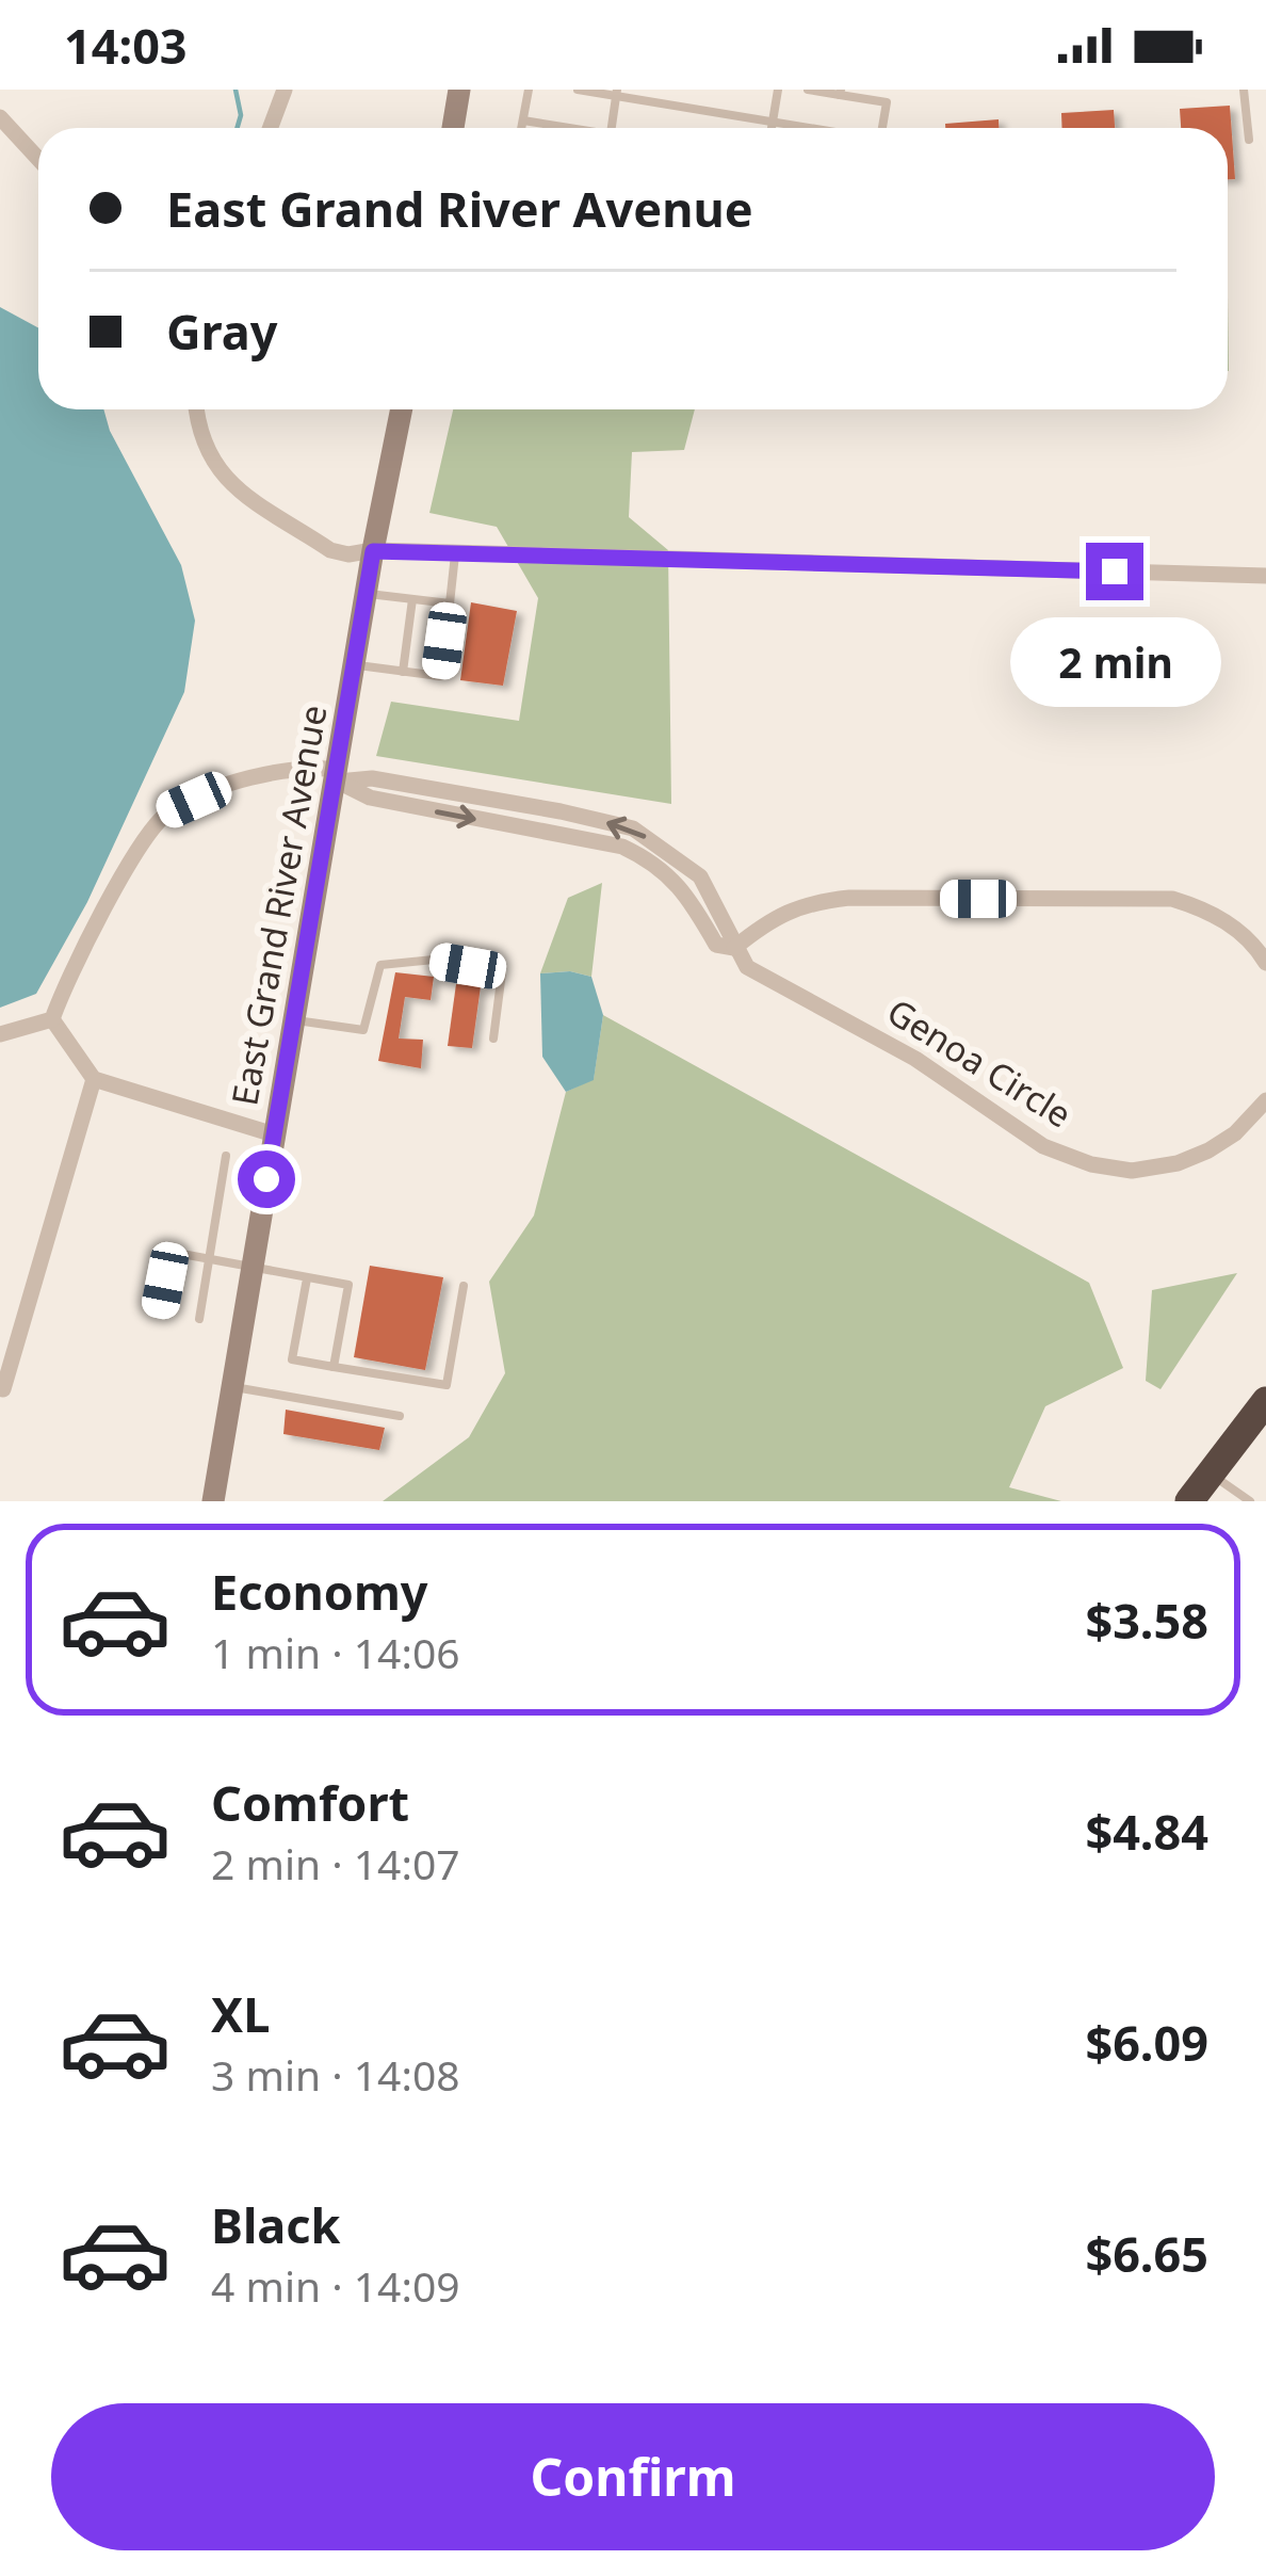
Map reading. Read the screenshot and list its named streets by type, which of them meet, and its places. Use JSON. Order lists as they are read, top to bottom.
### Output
{
  "streets": {
    "main road": ["East Grand River Avenue"],
    "street": ["Genoa Circle"]
  },
  "crossings": [
    ["East Grand River Avenue", "Genoa Circle"]
  ],
  "page": {
    "status": "14:03",
    "banner": ["East Grand River Avenue", "Gray"],
    "bubble": "2 min",
    "list": [
      {
        "name": "Economy",
        "note": "1 min · 14:06",
        "value": "$3.58"
      },
      {
        "name": "Comfort",
        "note": "2 min · 14:07",
        "value": "$4.84"
      },
      {
        "name": "XL",
        "note": "3 min · 14:08",
        "value": "$6.09"
      },
      {
        "name": "Black",
        "note": "4 min · 14:09",
        "value": "$6.65"
      }
    ],
    "buttons": "Confirm"
  }
}
